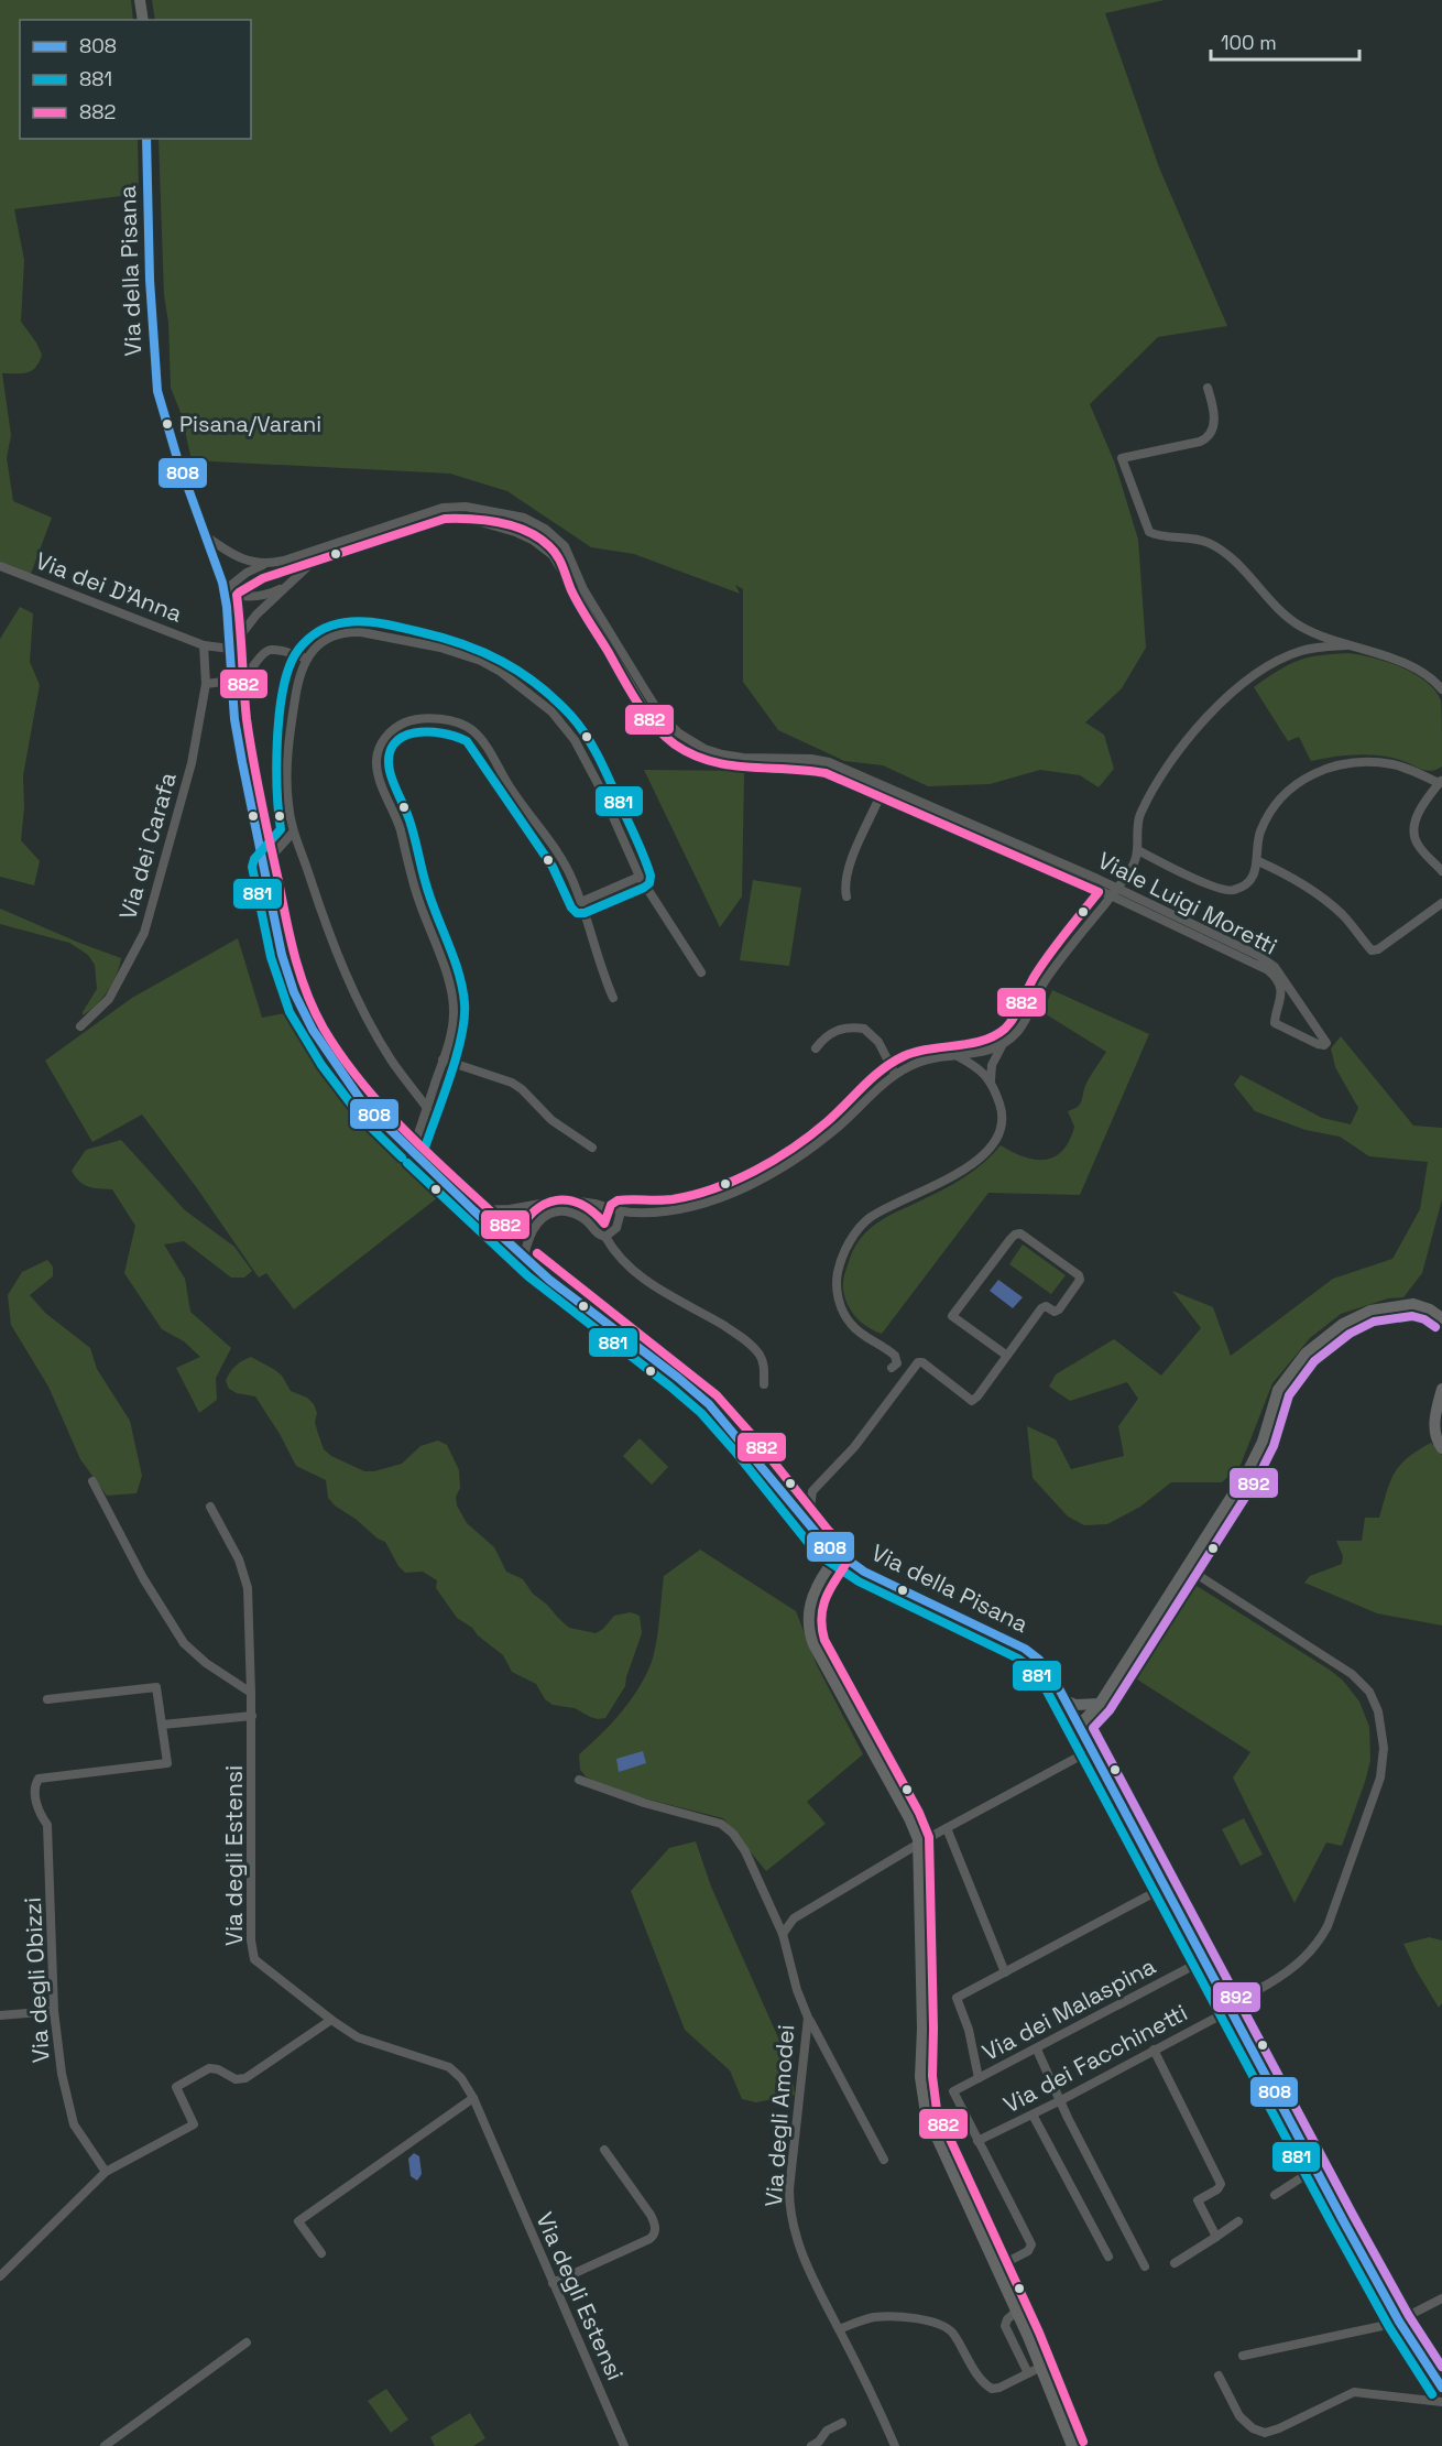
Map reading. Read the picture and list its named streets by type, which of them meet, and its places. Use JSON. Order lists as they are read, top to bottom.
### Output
{
  "streets": {
    "main road": ["Via della Pisana"],
    "street": [
      "Via dei D’Anna",
      "Via dei Carafa",
      "Viale Luigi Moretti",
      "Via degli Estensi",
      "Via degli Obizzi",
      "Via dei Malaspina",
      "Via dei Facchinetti",
      "Via degli Amodei"
    ]
  },
  "crossings": [
    ["Via della Pisana", "Via dei D’Anna"],
    ["Via della Pisana", "Viale Luigi Moretti"],
    ["Via della Pisana", "Via dei Malaspina"],
    ["Via della Pisana", "Via dei Facchinetti"],
    ["Via dei D’Anna", "Via dei Carafa"],
    ["Via dei D’Anna", "Viale Luigi Moretti"],
    ["Via dei Malaspina", "Via dei Facchinetti"]
  ],
  "places": ["Pisana/Varani"],
  "lines": [
    "transit line 808",
    "transit line 882",
    "transit line 881",
    "transit line 892"
  ],
  "legend": ["808", "881", "882"],
  "scale_bar": "100 m"
}
